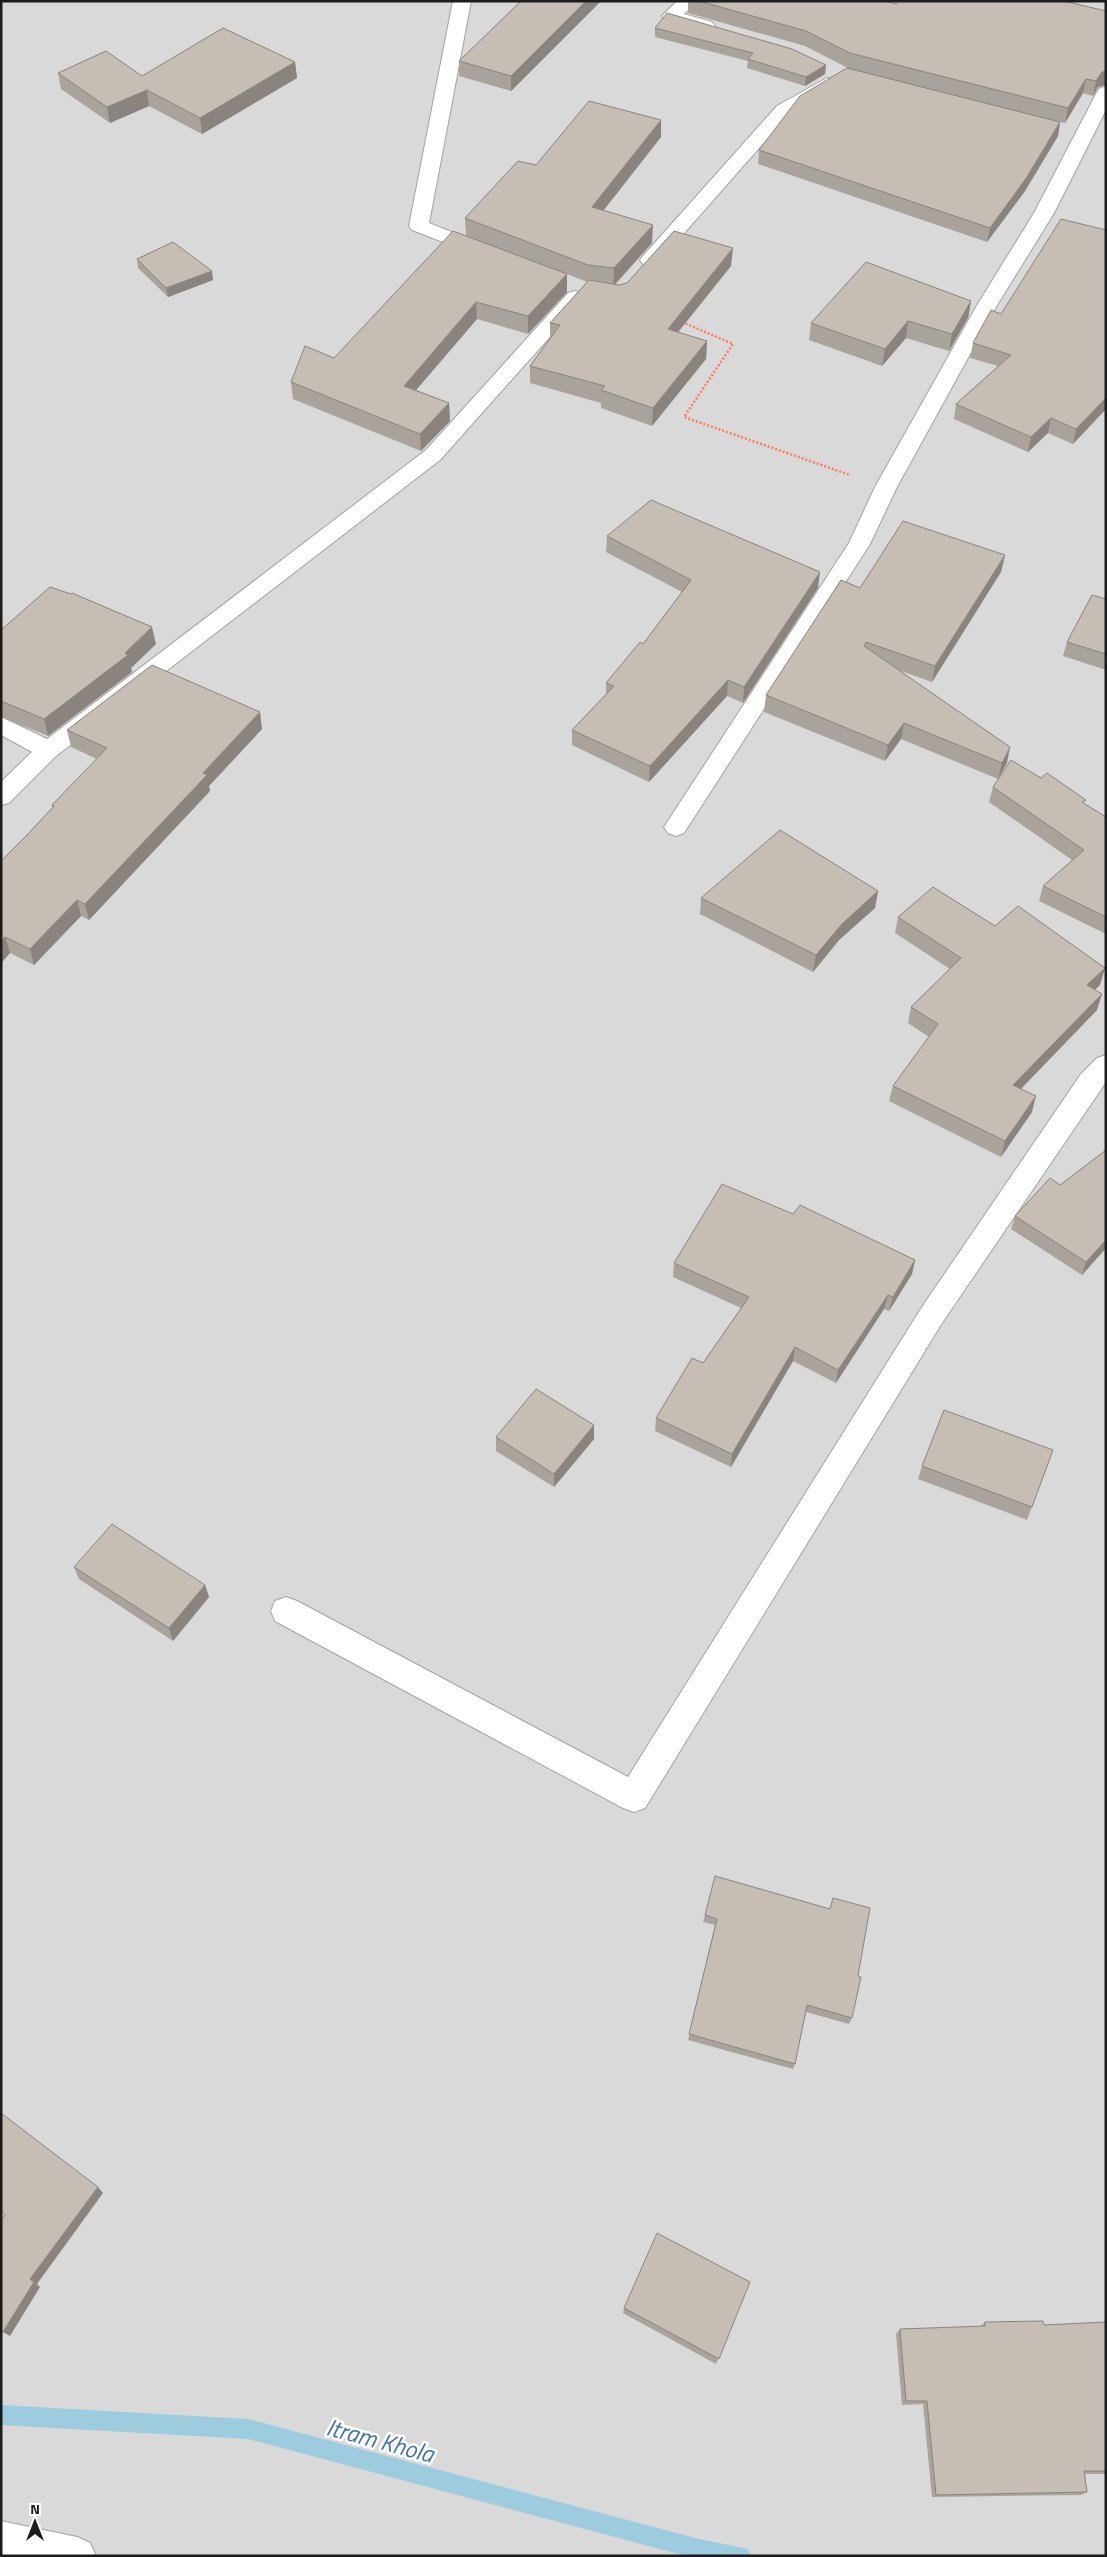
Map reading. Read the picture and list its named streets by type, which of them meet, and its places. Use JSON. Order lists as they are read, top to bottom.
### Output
{
  "water": ["Itram Khola"],
  "north": "top"
}
